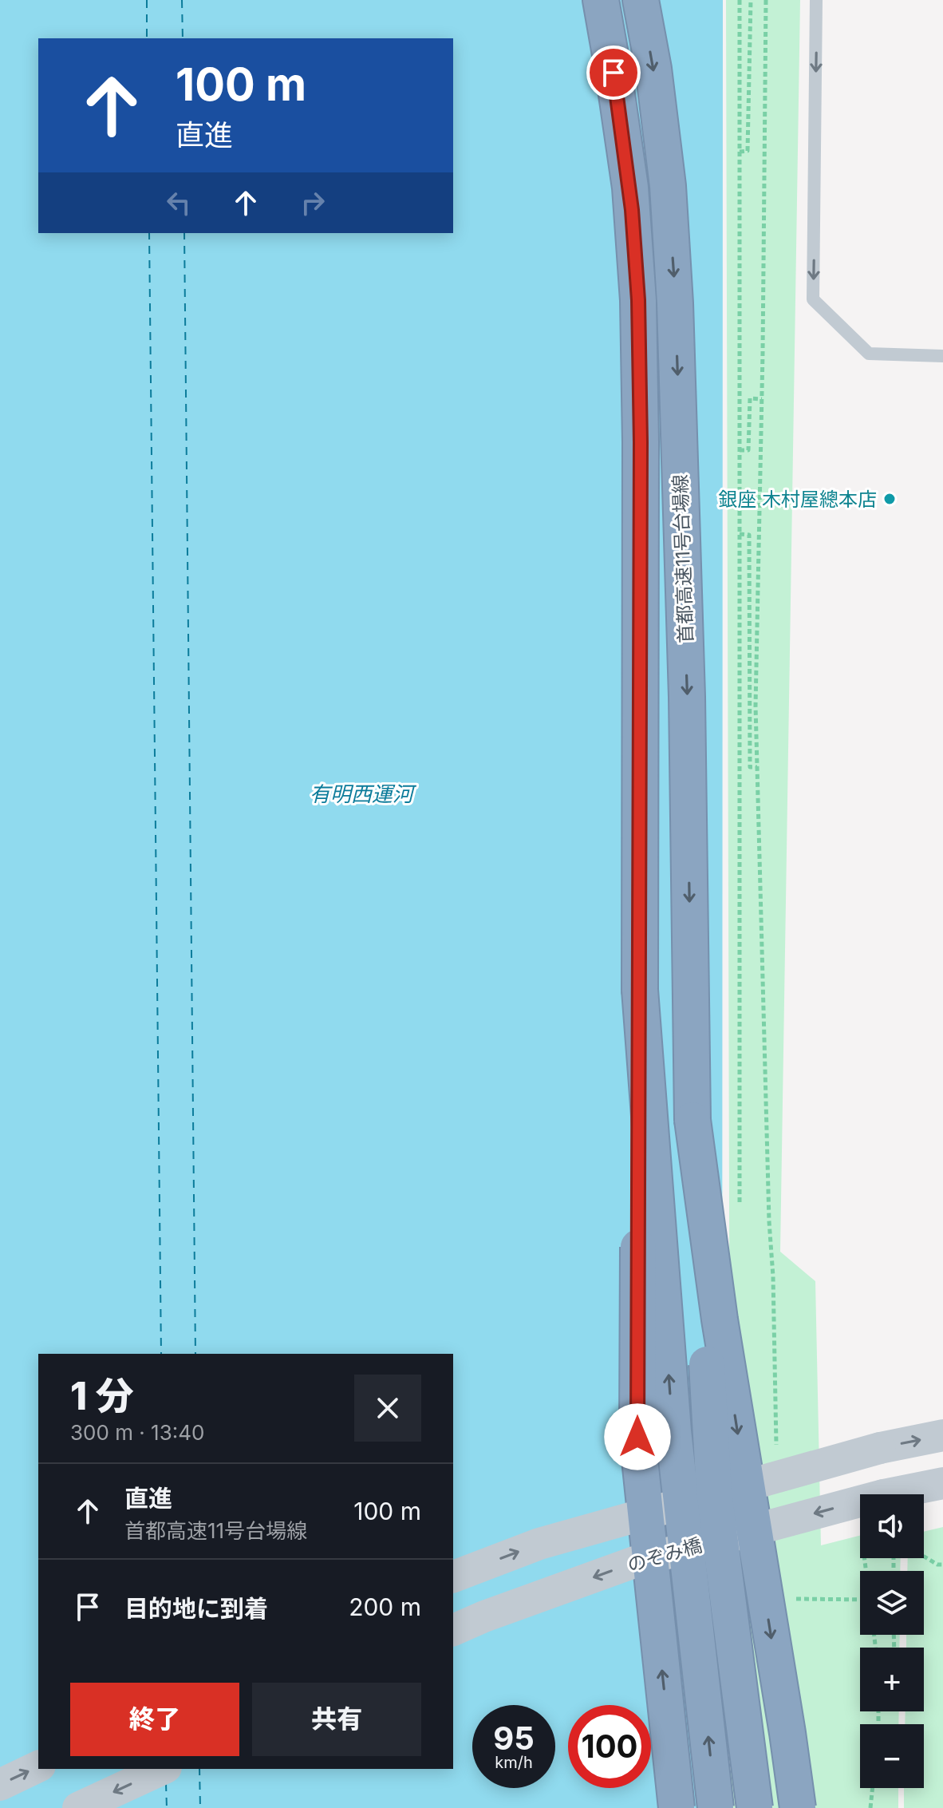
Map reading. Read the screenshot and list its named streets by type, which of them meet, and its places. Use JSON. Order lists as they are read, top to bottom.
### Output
{
  "streets": {
    "highway": ["首都高速11号台場線"],
    "street": ["のぞみ橋"]
  },
  "water": ["有明西運河"],
  "places": ["銀座 木村屋總本店"],
  "page": {
    "turn": ["100 m", "直進"],
    "heading": ["1 分", "300 m · 13:40"],
    "list": [
      {
        "name": "直進",
        "note": "首都高速11号台場線",
        "value": "100 m"
      },
      {
        "name": "目的地に到着",
        "value": "200 m"
      }
    ],
    "map_buttons": ["+", "−"],
    "buttons": ["終了", "共有"],
    "speed": "95 km/h",
    "limit": "100"
  }
}
